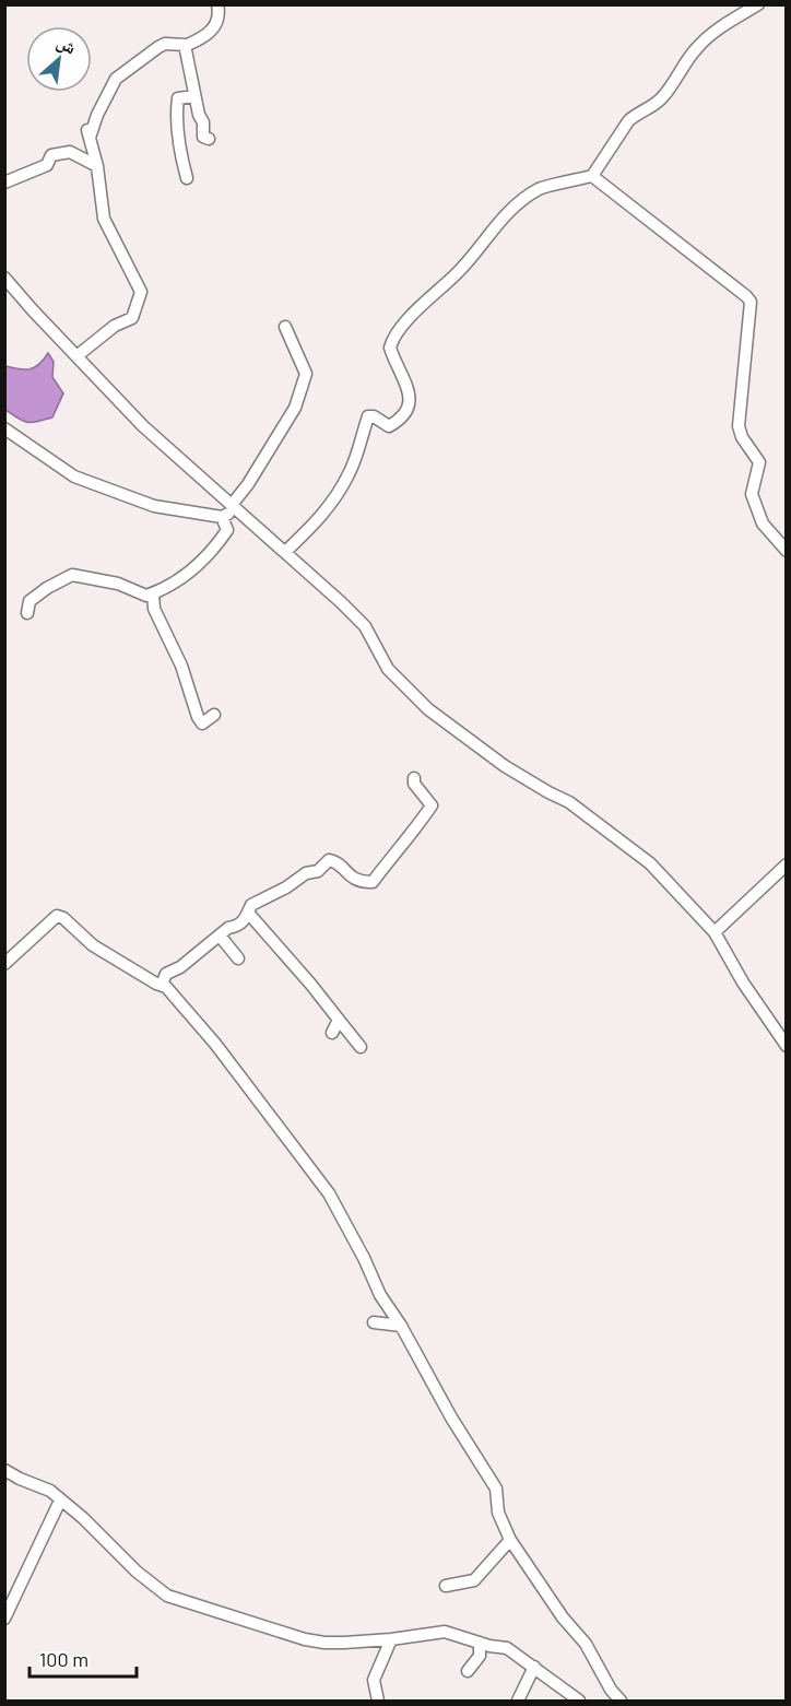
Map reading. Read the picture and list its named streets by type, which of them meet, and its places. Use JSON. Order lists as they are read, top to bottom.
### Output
{
  "scale_bar": "100 m",
  "north": "top right"
}
